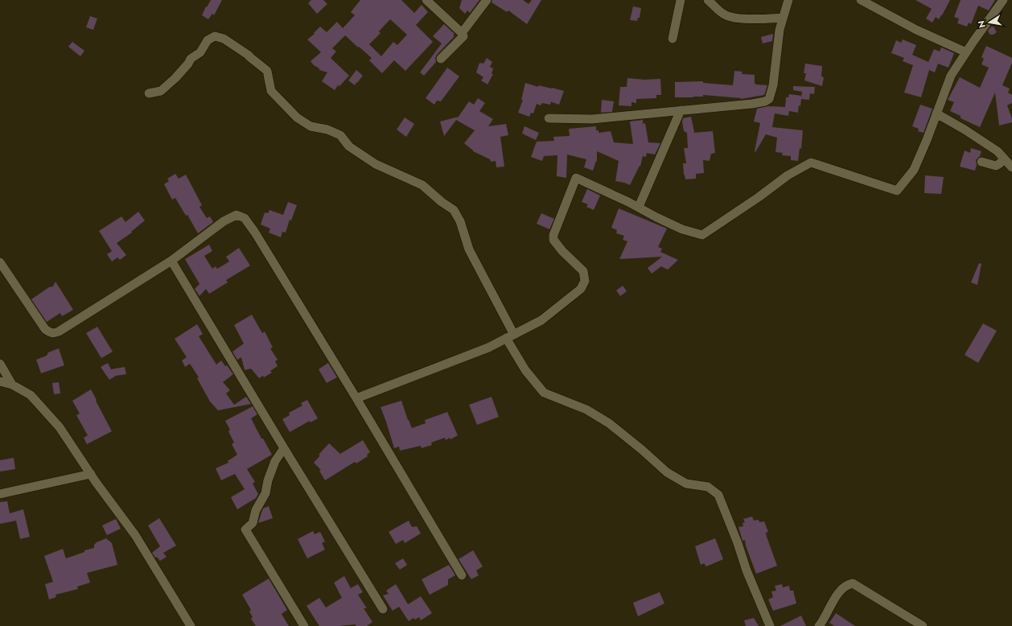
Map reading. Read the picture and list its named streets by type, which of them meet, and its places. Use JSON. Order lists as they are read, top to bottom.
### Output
{
  "north": "left"
}
